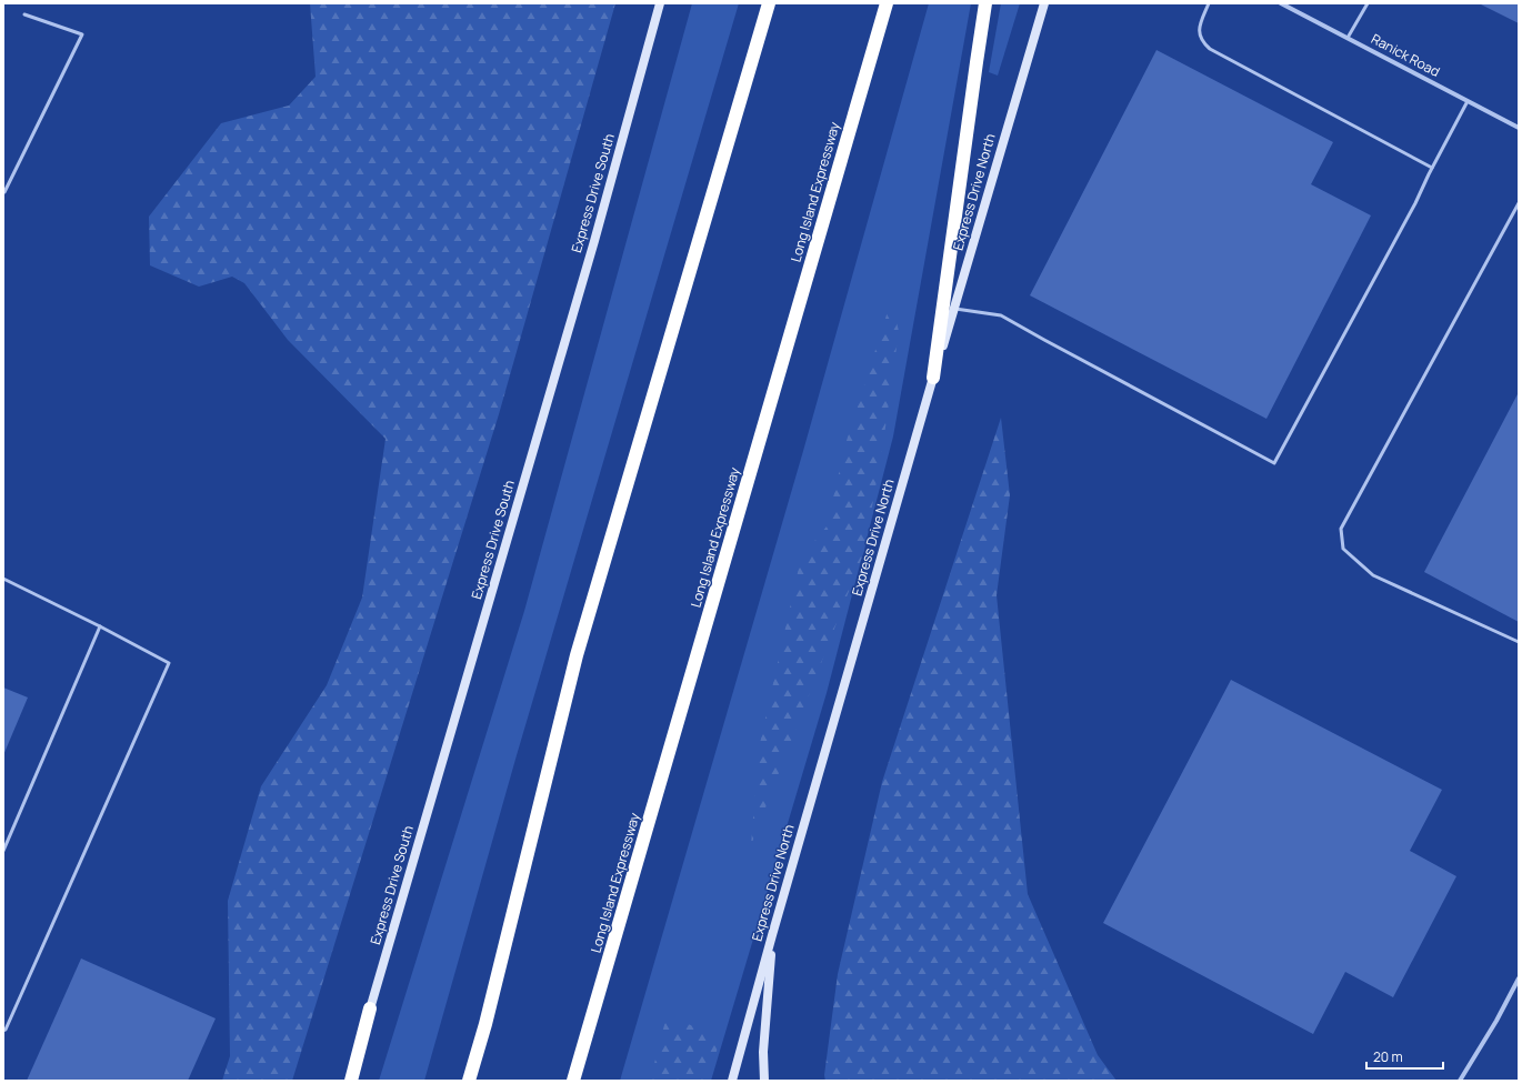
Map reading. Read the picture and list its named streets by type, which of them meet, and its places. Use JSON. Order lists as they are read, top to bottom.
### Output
{
  "streets": {
    "highway": ["Long Island Expressway"],
    "main road": ["Express Drive North", "Express Drive South"],
    "street": ["Ranick Road"]
  },
  "scale_bar": "20 m"
}
